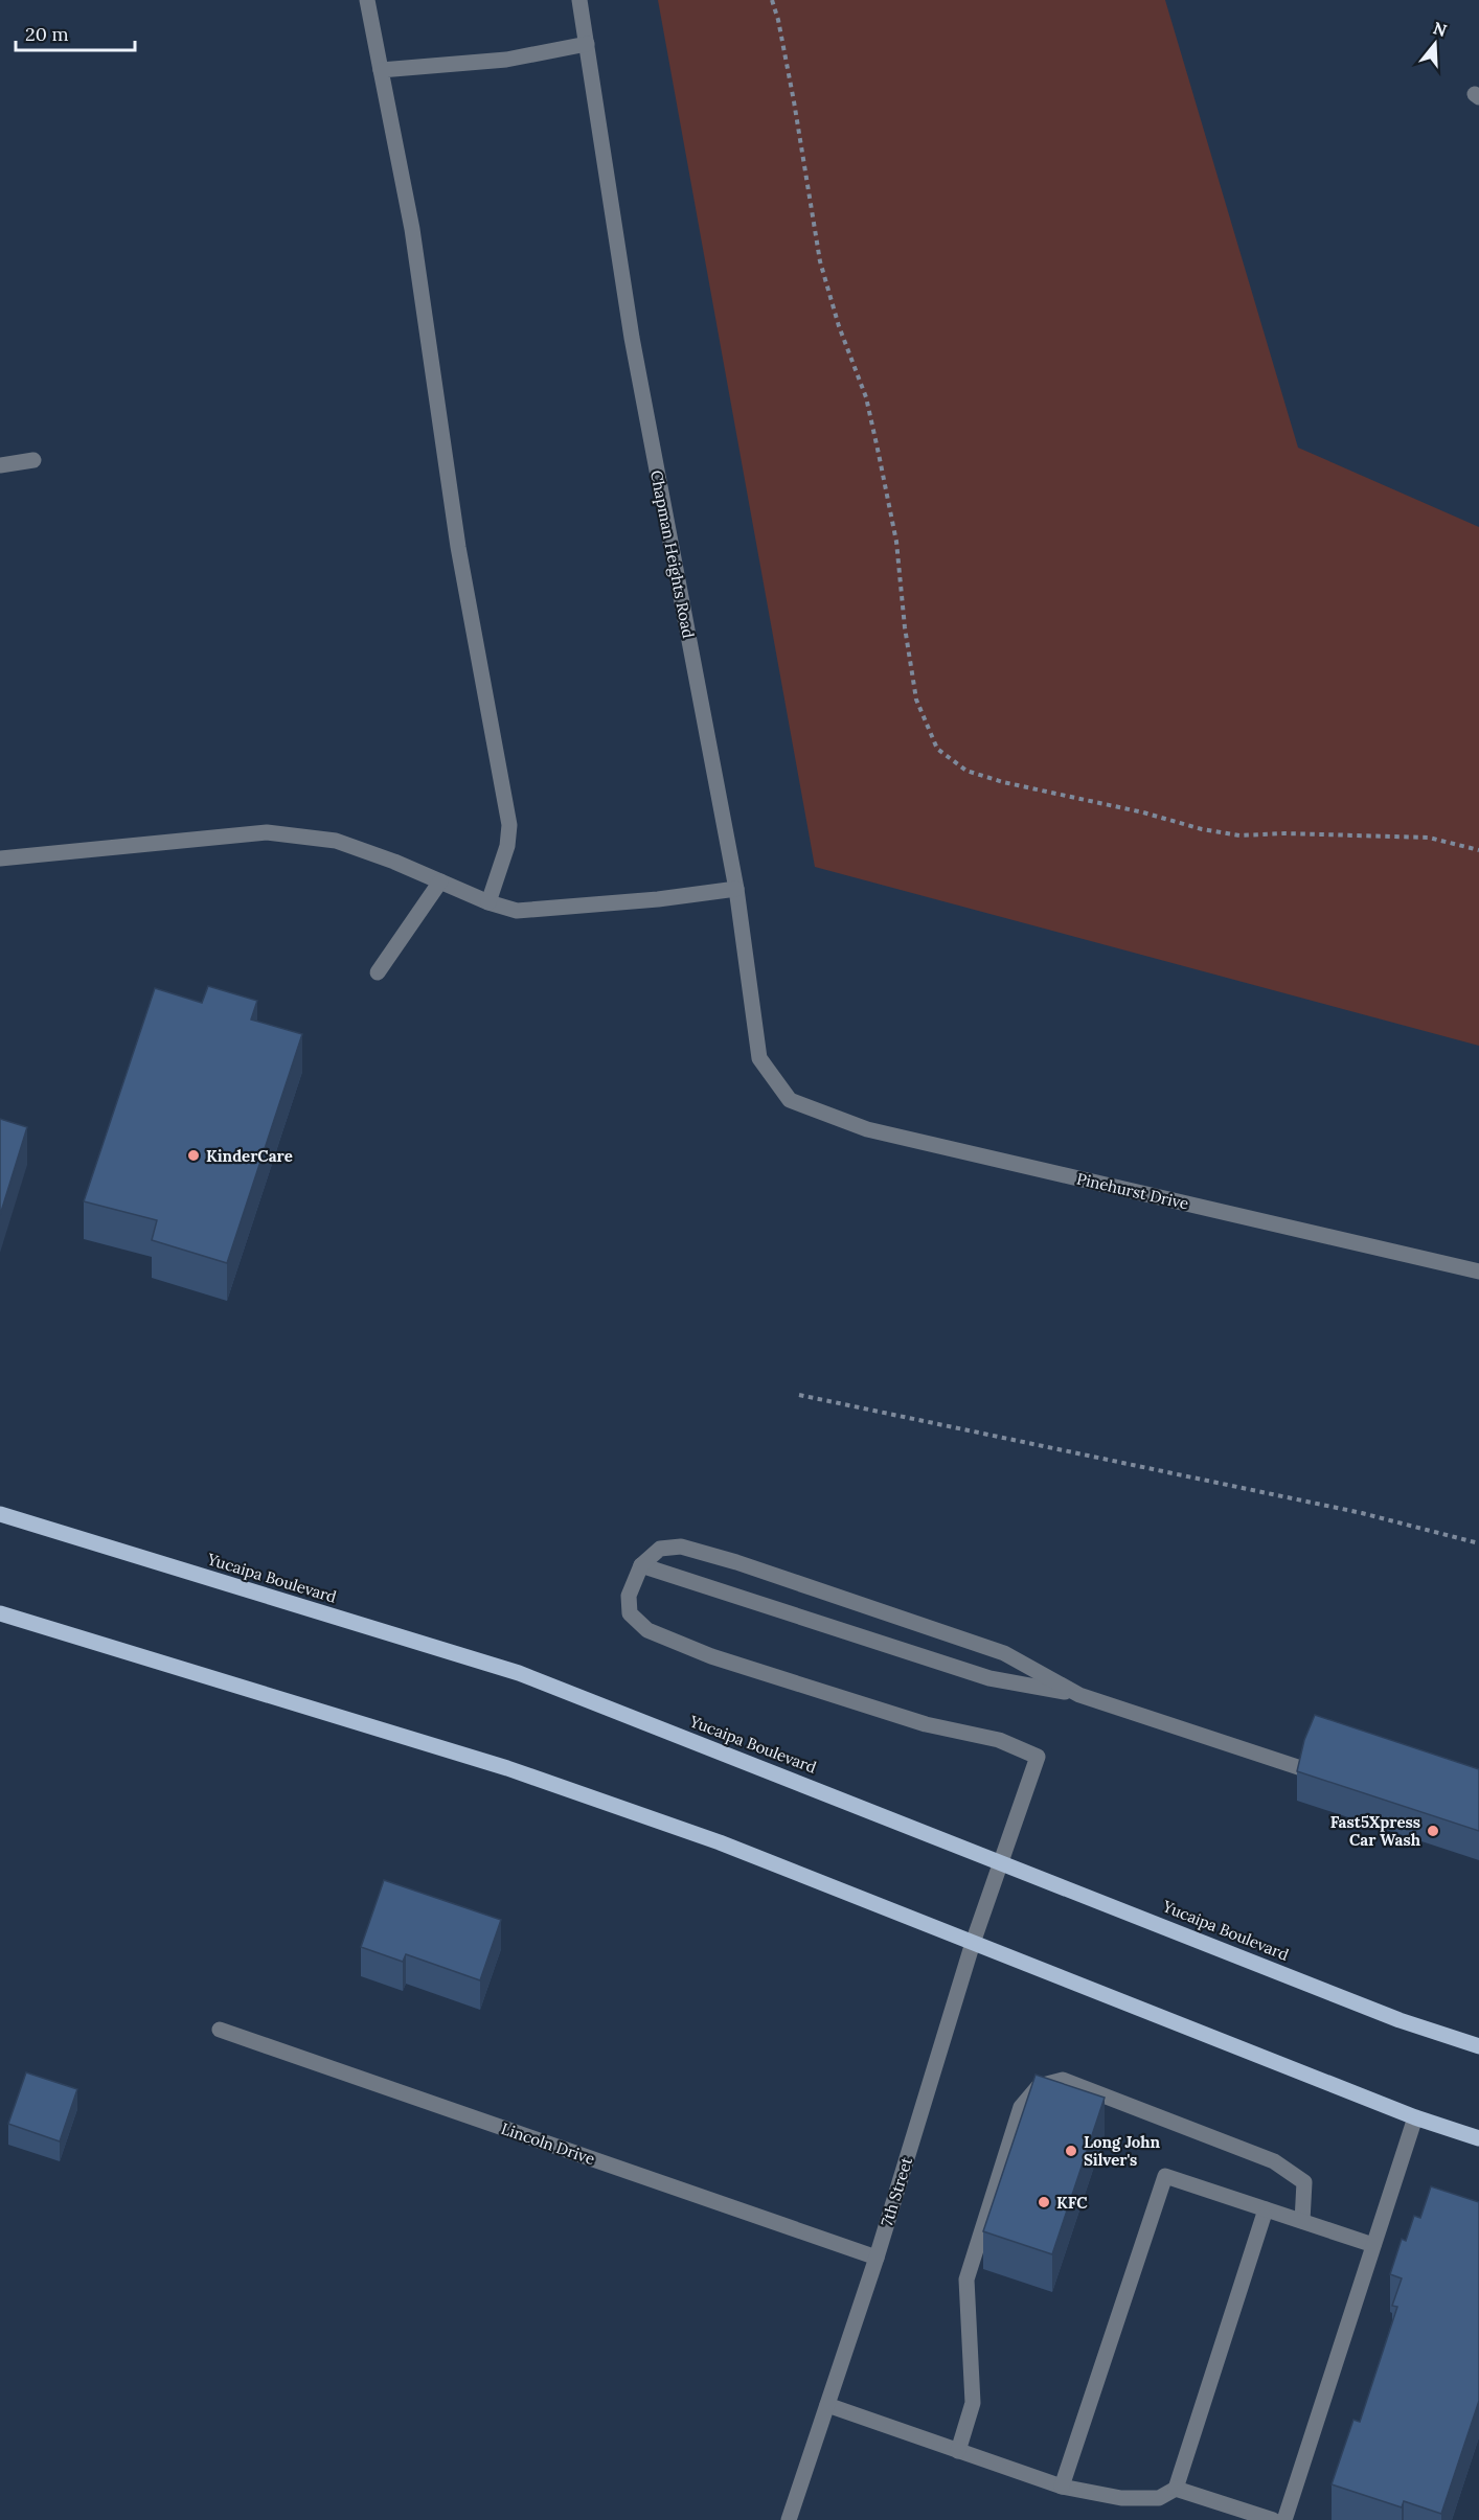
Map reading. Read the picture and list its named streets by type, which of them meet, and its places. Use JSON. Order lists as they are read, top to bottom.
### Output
{
  "streets": {
    "main road": ["Yucaipa Boulevard"],
    "street": [
      "Chapman Heights Road",
      "Pinehurst Drive",
      "Lincoln Drive",
      "7th Street"
    ]
  },
  "crossings": [
    ["Chapman Heights Road", "Pinehurst Drive"],
    ["Yucaipa Boulevard", "7th Street"],
    ["Lincoln Drive", "7th Street"]
  ],
  "places": [
    "KinderCare",
    "Fast5Xpress Car Wash",
    "Long John Silver's",
    "KFC"
  ],
  "scale_bar": "20 m",
  "north": "top"
}
